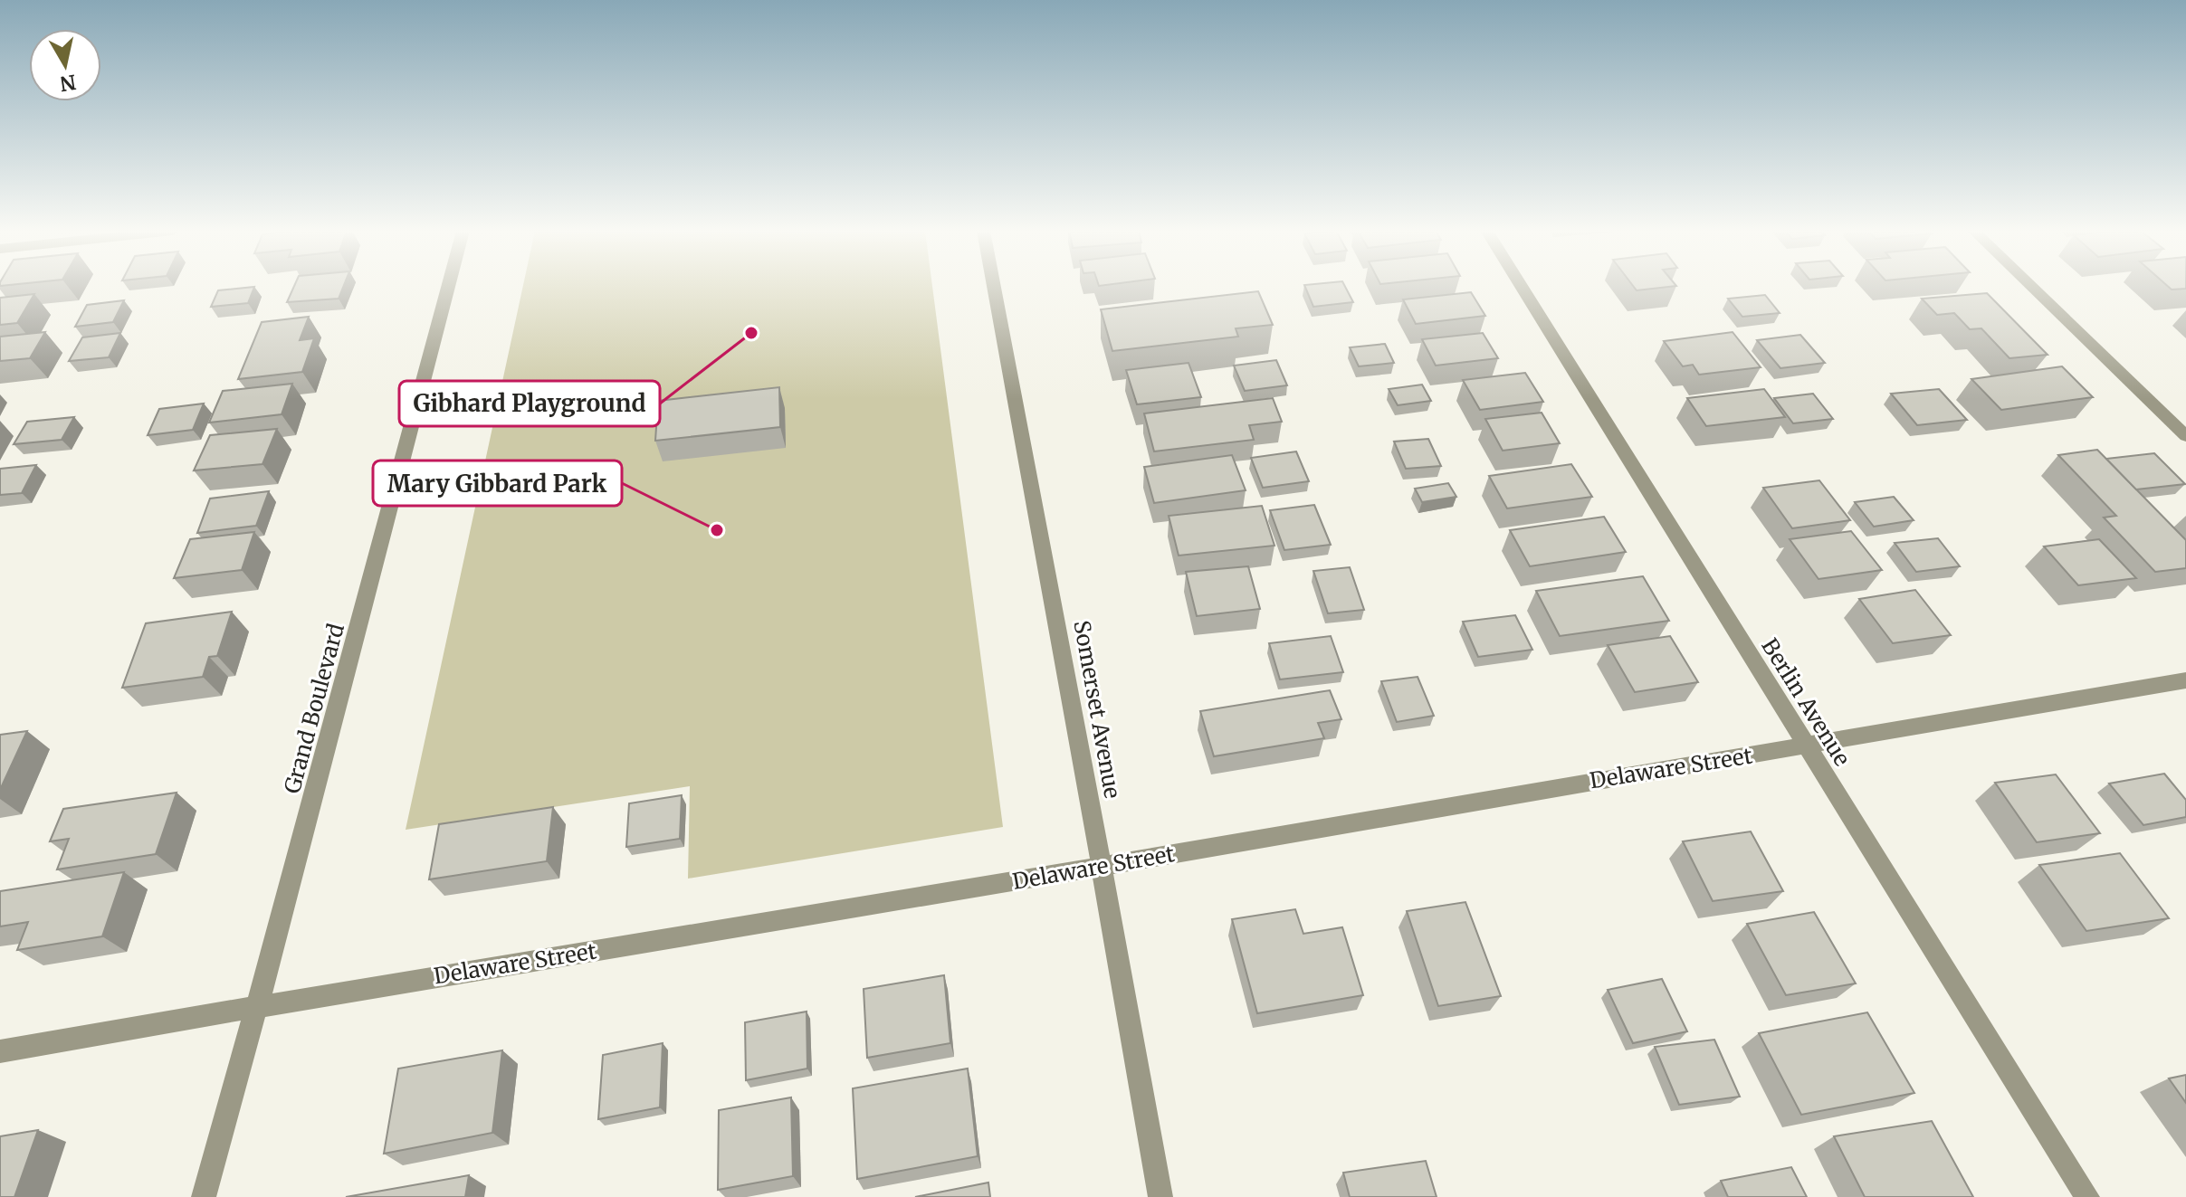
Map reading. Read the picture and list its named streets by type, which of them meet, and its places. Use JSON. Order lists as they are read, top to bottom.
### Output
{
  "streets": {
    "street": [
      "Berlin Avenue",
      "Grand Boulevard",
      "Somerset Avenue",
      "Delaware Street"
    ]
  },
  "crossings": [
    ["Berlin Avenue", "Delaware Street"],
    ["Grand Boulevard", "Delaware Street"],
    ["Somerset Avenue", "Delaware Street"]
  ],
  "places": ["Gibhard Playground", "Mary Gibbard Park"],
  "north": "bottom"
}
